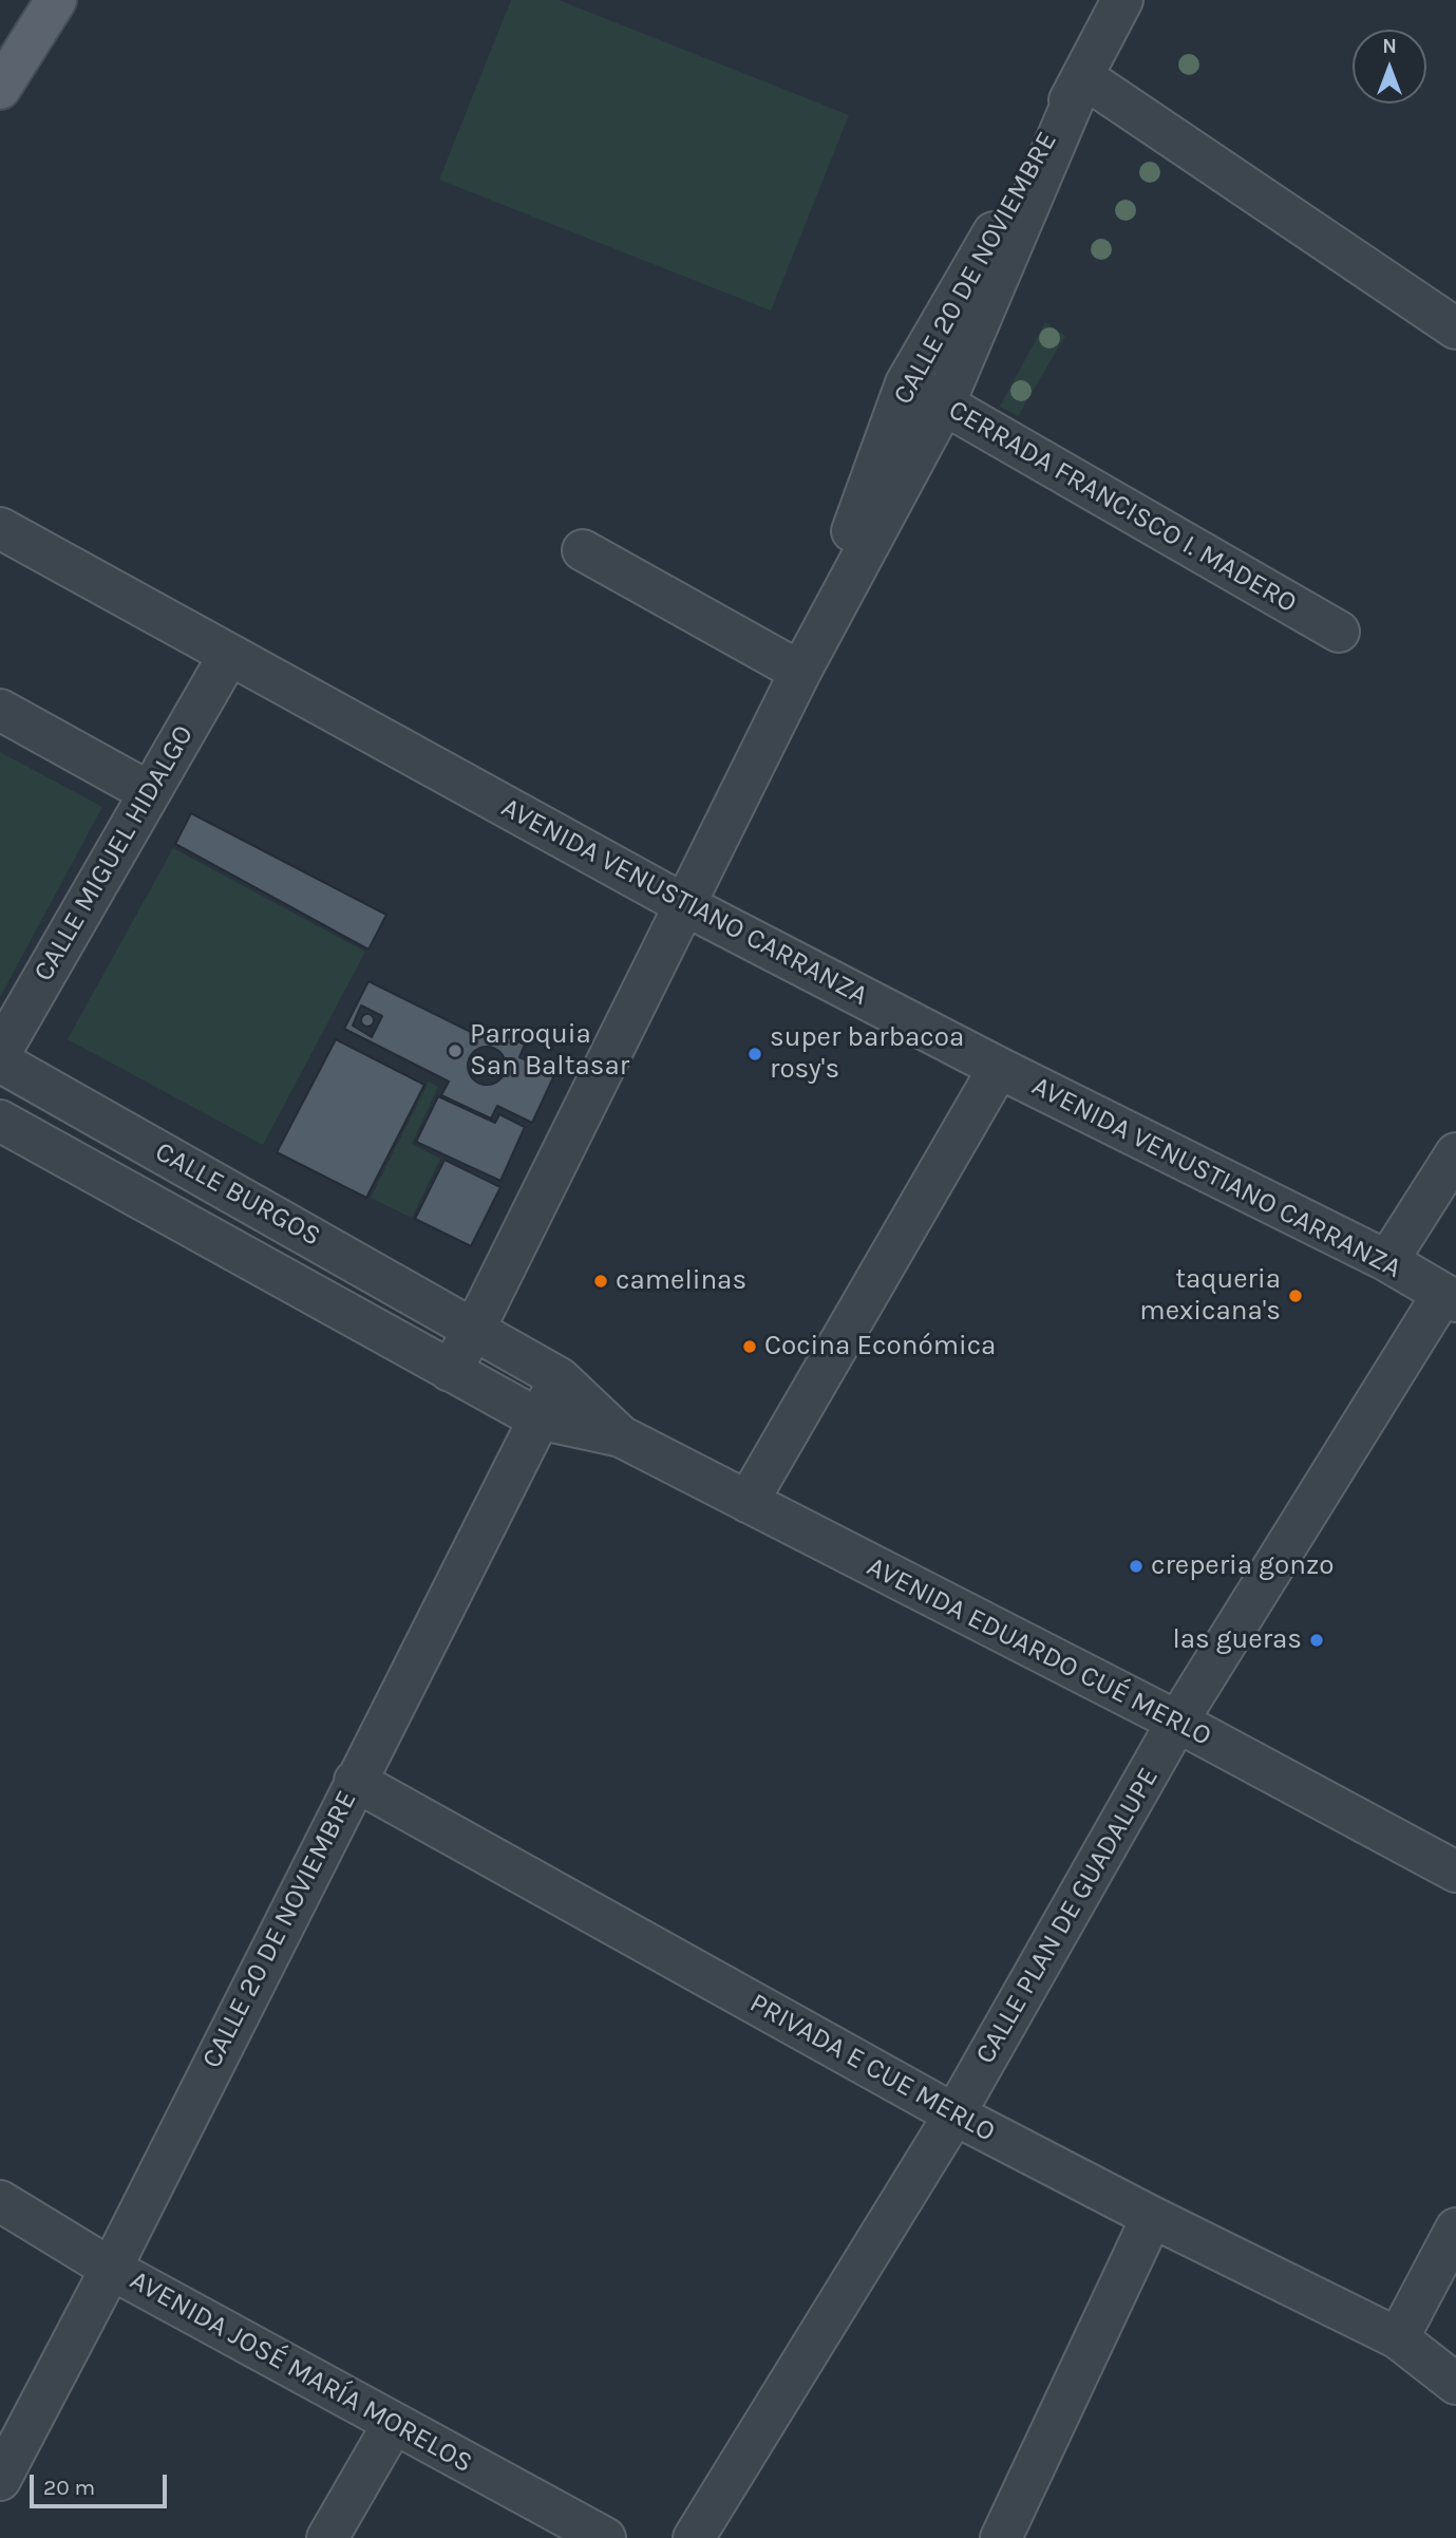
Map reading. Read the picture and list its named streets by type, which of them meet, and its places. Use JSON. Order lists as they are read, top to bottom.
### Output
{
  "streets": {
    "street": [
      "CALLE 20 DE NOVIEMBRE",
      "CERRADA FRANCISCO I. MADERO",
      "CALLE MIGUEL HIDALGO",
      "AVENIDA VENUSTIANO CARRANZA",
      "CALLE BURGOS",
      "AVENIDA EDUARDO CUÉ MERLO",
      "CALLE PLAN DE GUADALUPE",
      "PRIVADA E CUE MERLO",
      "AVENIDA JOSÉ MARÍA MORELOS"
    ]
  },
  "crossings": [
    ["CALLE 20 DE NOVIEMBRE", "CERRADA FRANCISCO I. MADERO"],
    ["CALLE 20 DE NOVIEMBRE", "AVENIDA VENUSTIANO CARRANZA"],
    ["CALLE 20 DE NOVIEMBRE", "CALLE BURGOS"],
    ["CALLE 20 DE NOVIEMBRE", "AVENIDA EDUARDO CUÉ MERLO"],
    ["CALLE 20 DE NOVIEMBRE", "PRIVADA E CUE MERLO"],
    ["CALLE 20 DE NOVIEMBRE", "AVENIDA JOSÉ MARÍA MORELOS"],
    ["CALLE MIGUEL HIDALGO", "AVENIDA VENUSTIANO CARRANZA"],
    ["AVENIDA VENUSTIANO CARRANZA", "CALLE PLAN DE GUADALUPE"],
    ["CALLE BURGOS", "AVENIDA EDUARDO CUÉ MERLO"],
    ["AVENIDA EDUARDO CUÉ MERLO", "CALLE PLAN DE GUADALUPE"],
    ["CALLE PLAN DE GUADALUPE", "PRIVADA E CUE MERLO"]
  ],
  "places": [
    "Parroquia San Baltasar",
    "super barbacoa rosy's",
    "camelinas",
    "taqueria mexicana's",
    "Cocina Económica",
    "creperia gonzo",
    "las gueras"
  ],
  "scale_bar": "20 m",
  "north": "top"
}
